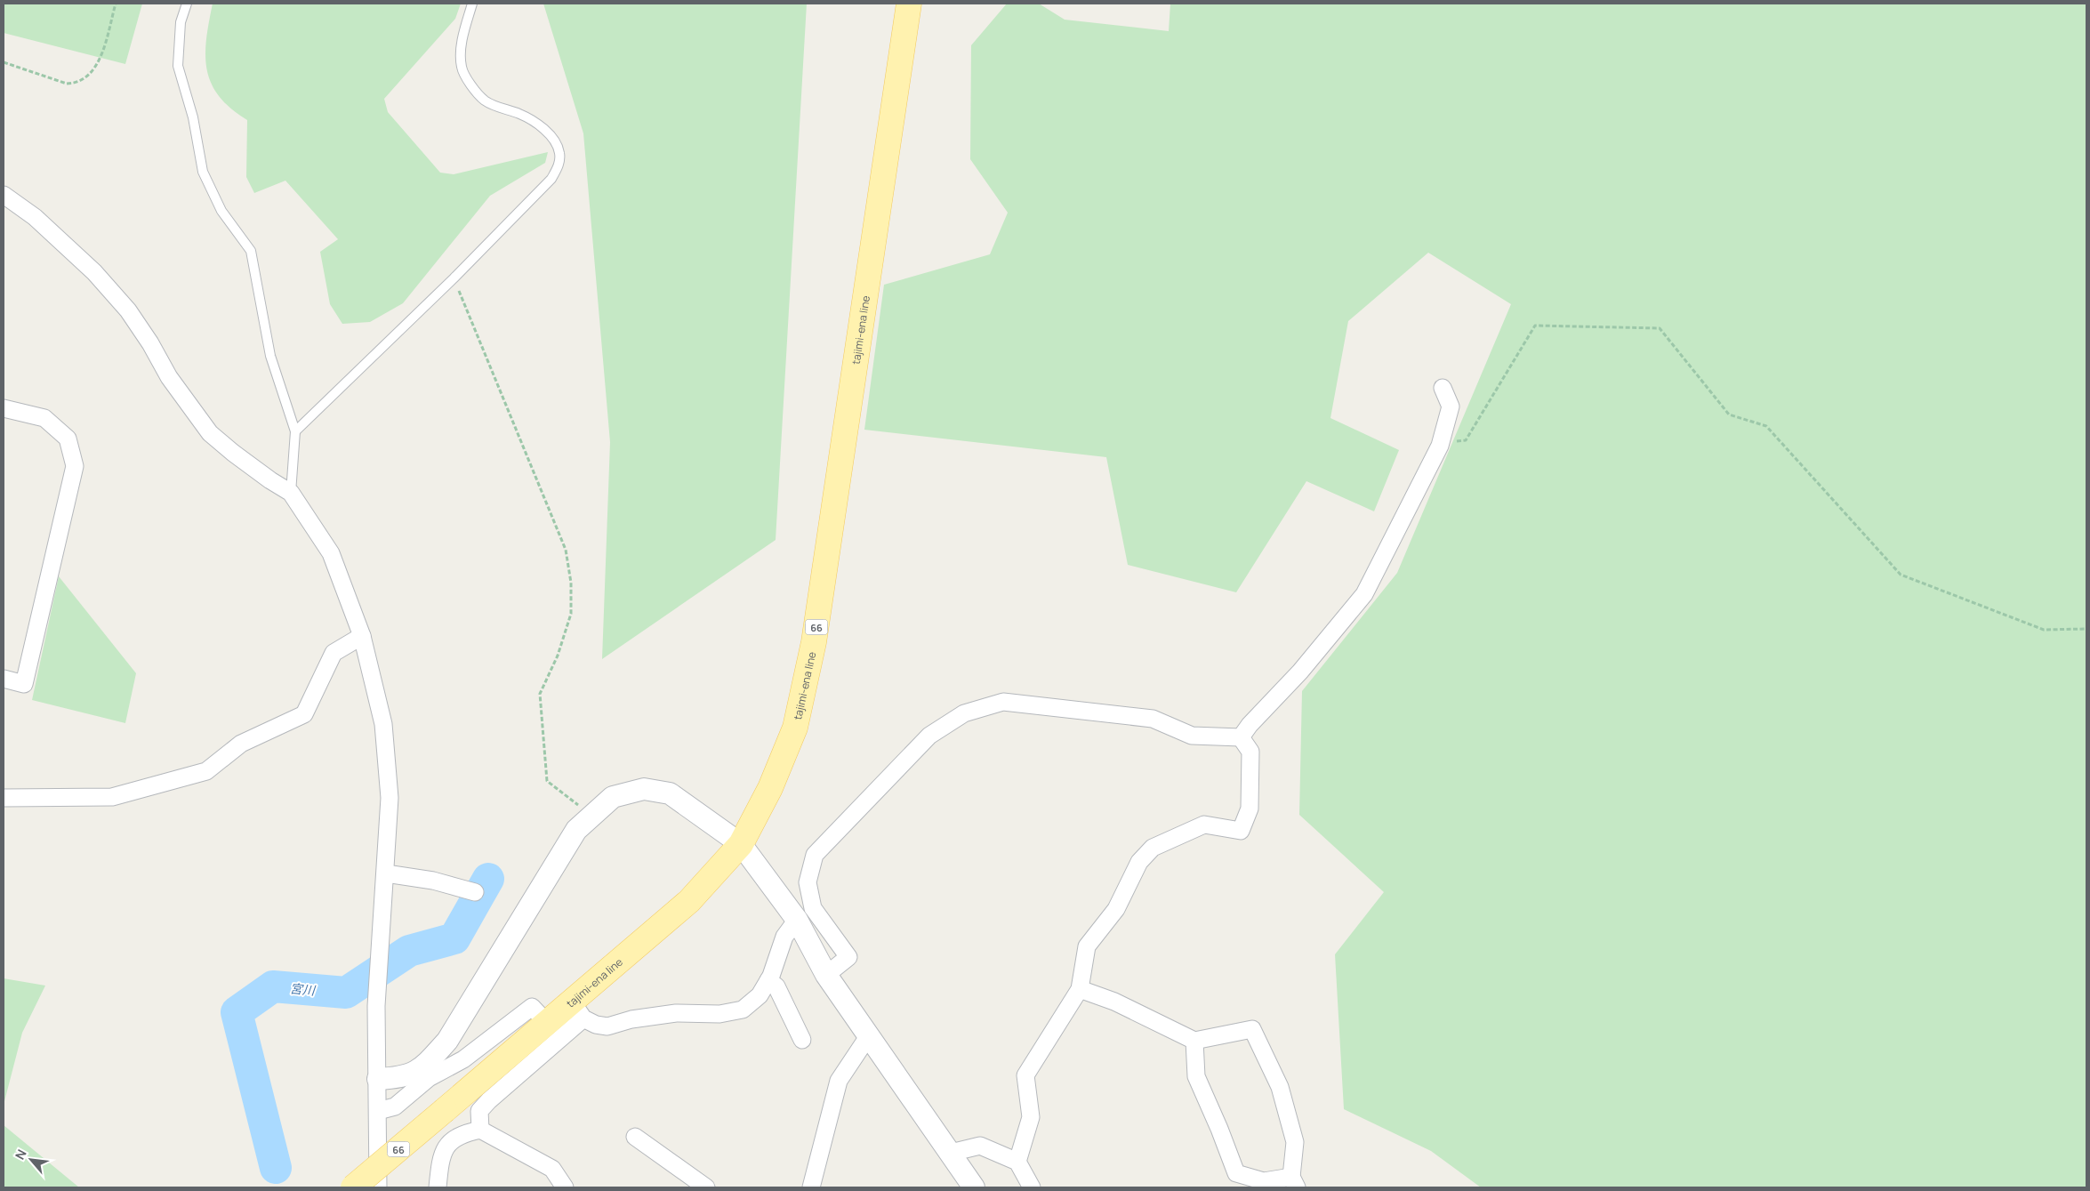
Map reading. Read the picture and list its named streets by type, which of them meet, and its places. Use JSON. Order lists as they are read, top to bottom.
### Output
{
  "streets": {
    "main road": ["tajimi-ena line", "66"]
  },
  "water": ["宮川"],
  "north": "top left"
}
